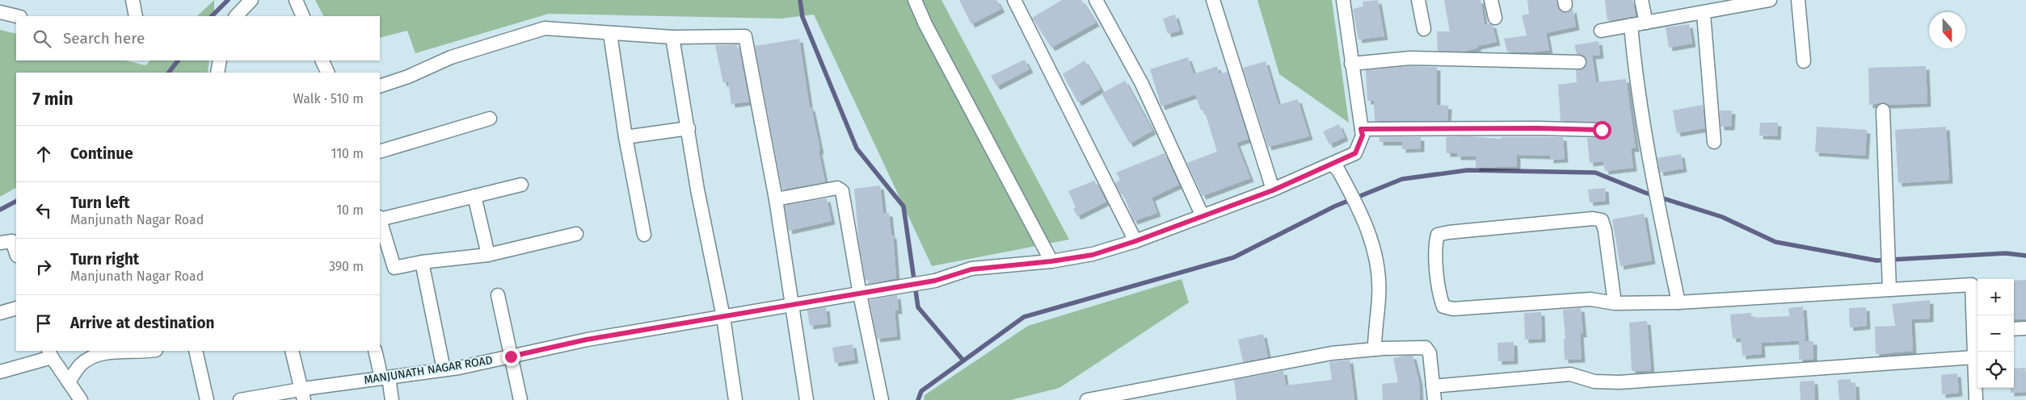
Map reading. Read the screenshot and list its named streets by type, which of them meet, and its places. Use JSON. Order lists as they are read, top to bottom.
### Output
{
  "streets": {
    "street": ["MANJUNATH NAGAR ROAD"]
  },
  "north": "bottom",
  "page": {
    "search": "Search here",
    "heading": ["7 min", "Walk · 510 m"],
    "list": [
      ["Continue", "110 m"],
      ["Turn left", "Manjunath Nagar Road", "10 m"],
      ["Turn right", "Manjunath Nagar Road", "390 m"],
      "Arrive at destination"
    ],
    "map_buttons": ["+", "−"]
  }
}
